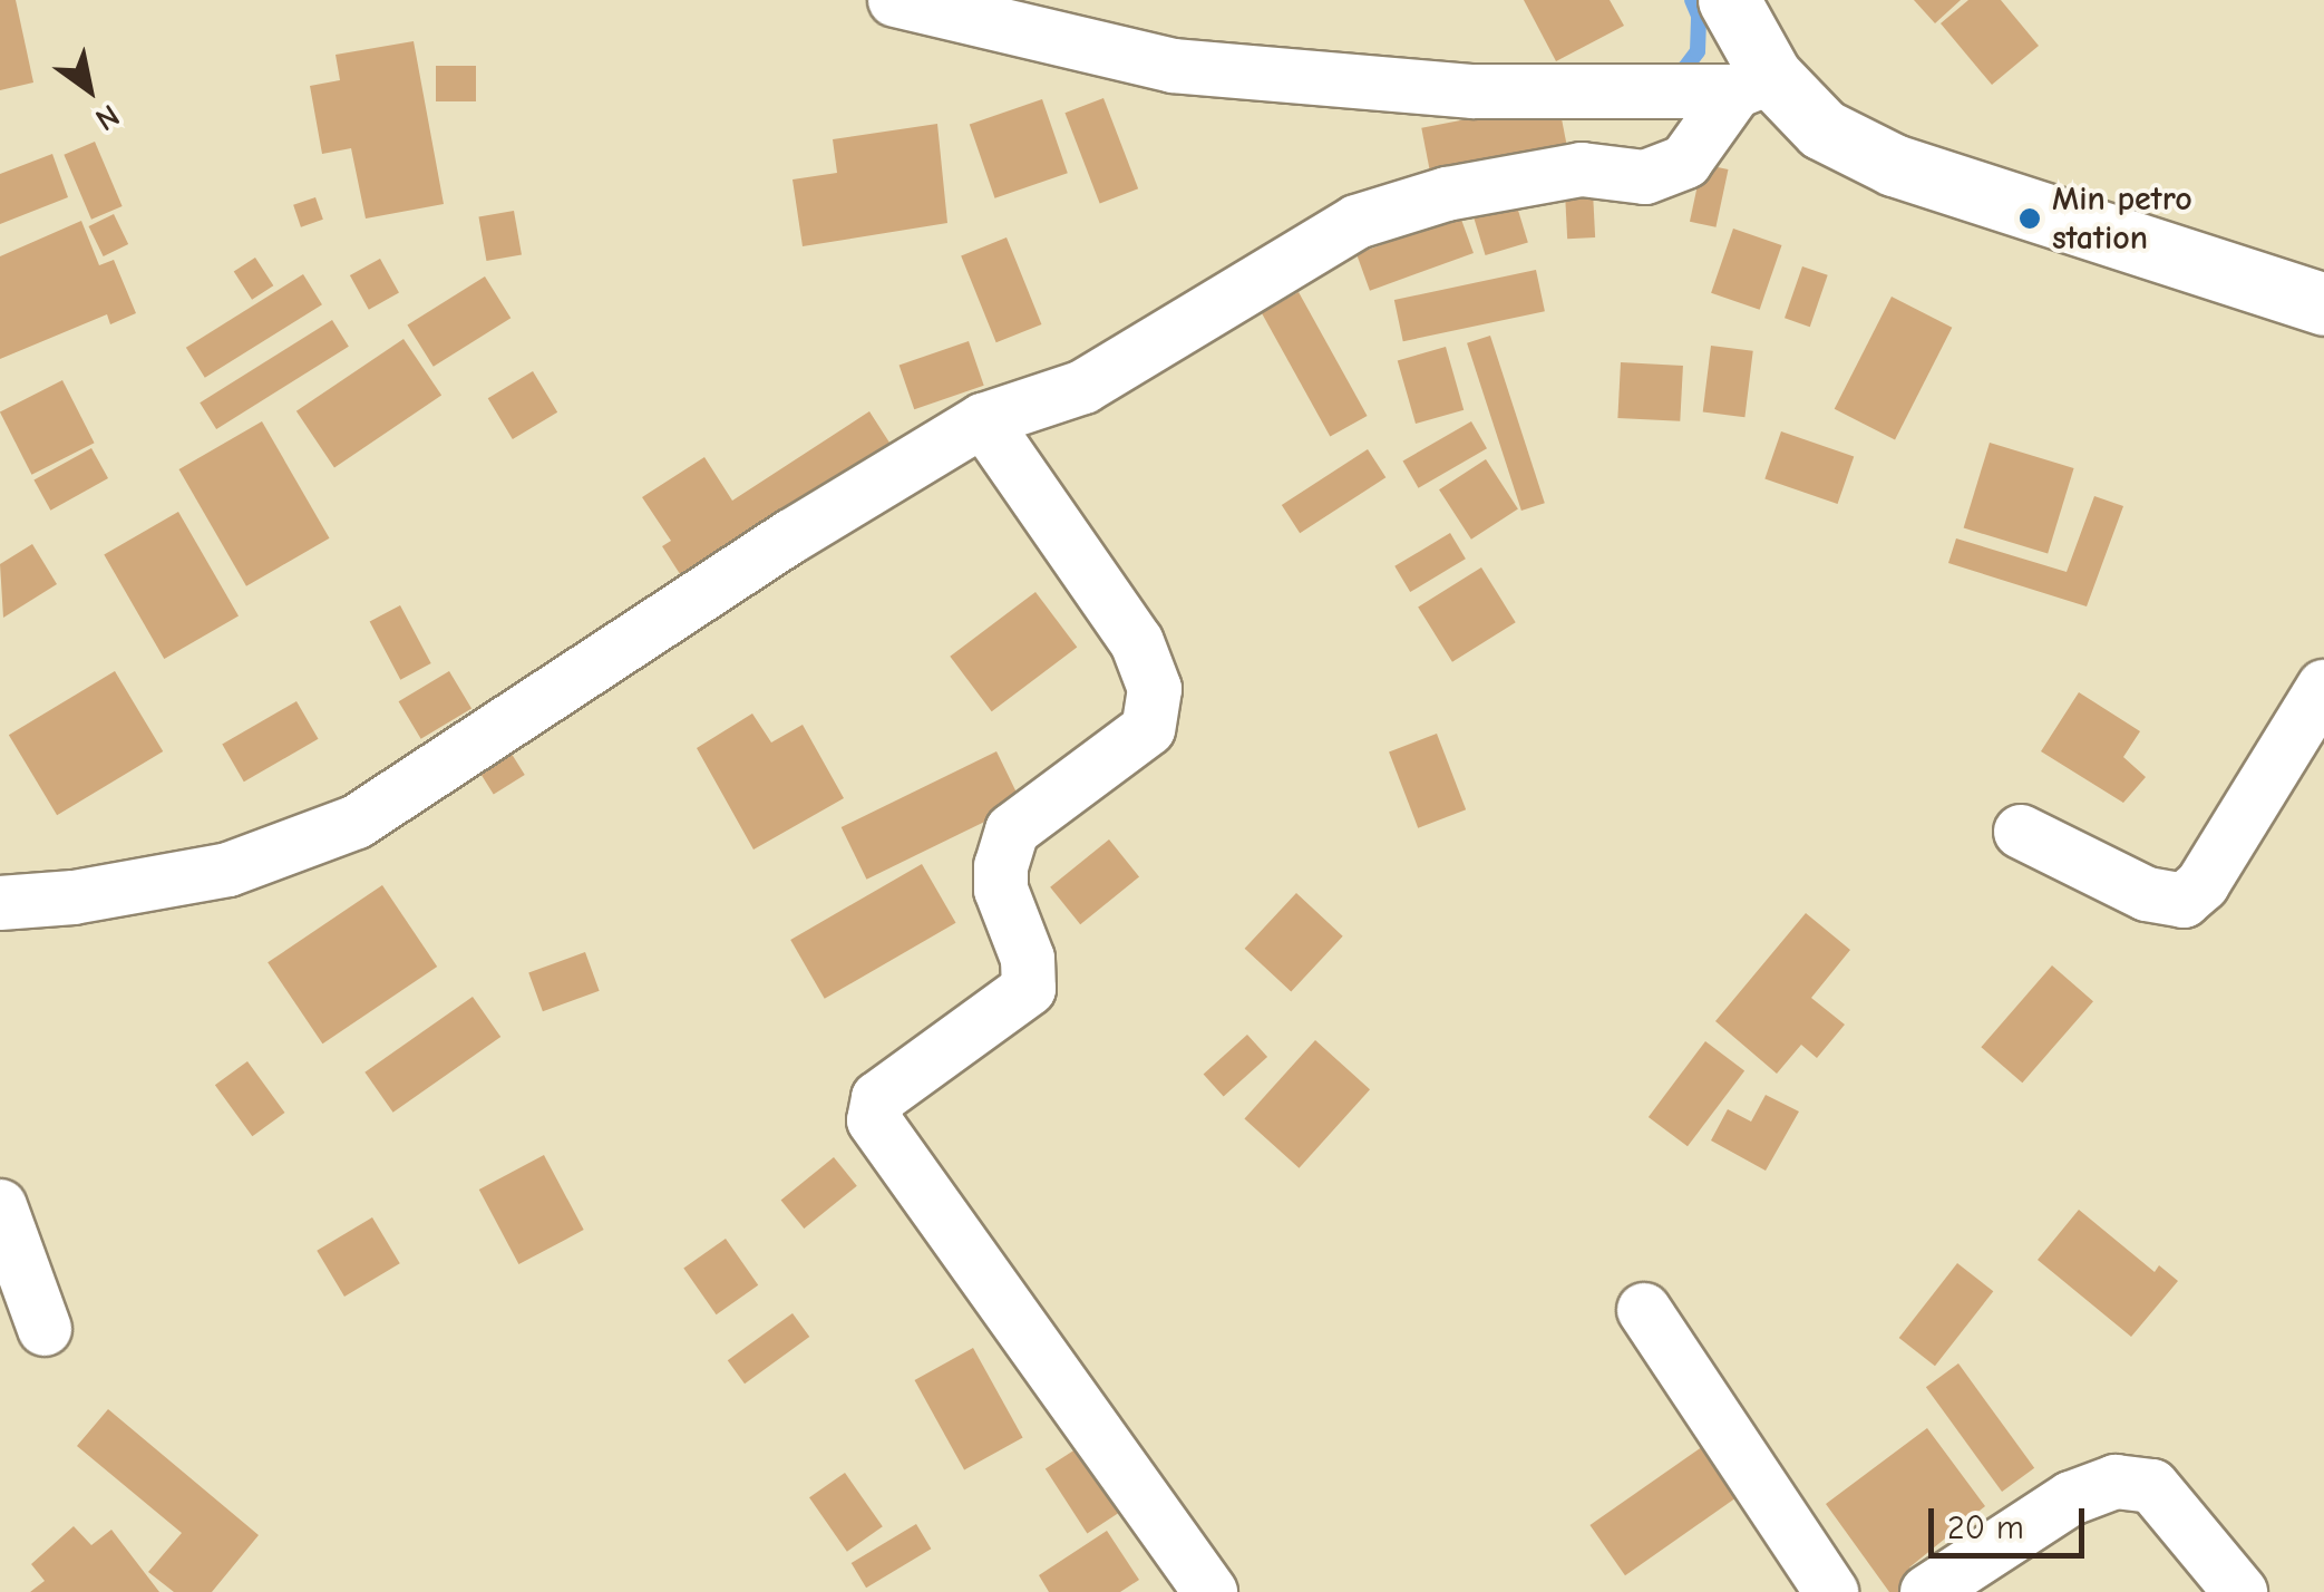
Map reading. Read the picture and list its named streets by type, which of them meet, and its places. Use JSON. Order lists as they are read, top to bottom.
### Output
{
  "places": ["Min petro station"],
  "scale_bar": "20 m",
  "north": "bottom right"
}
